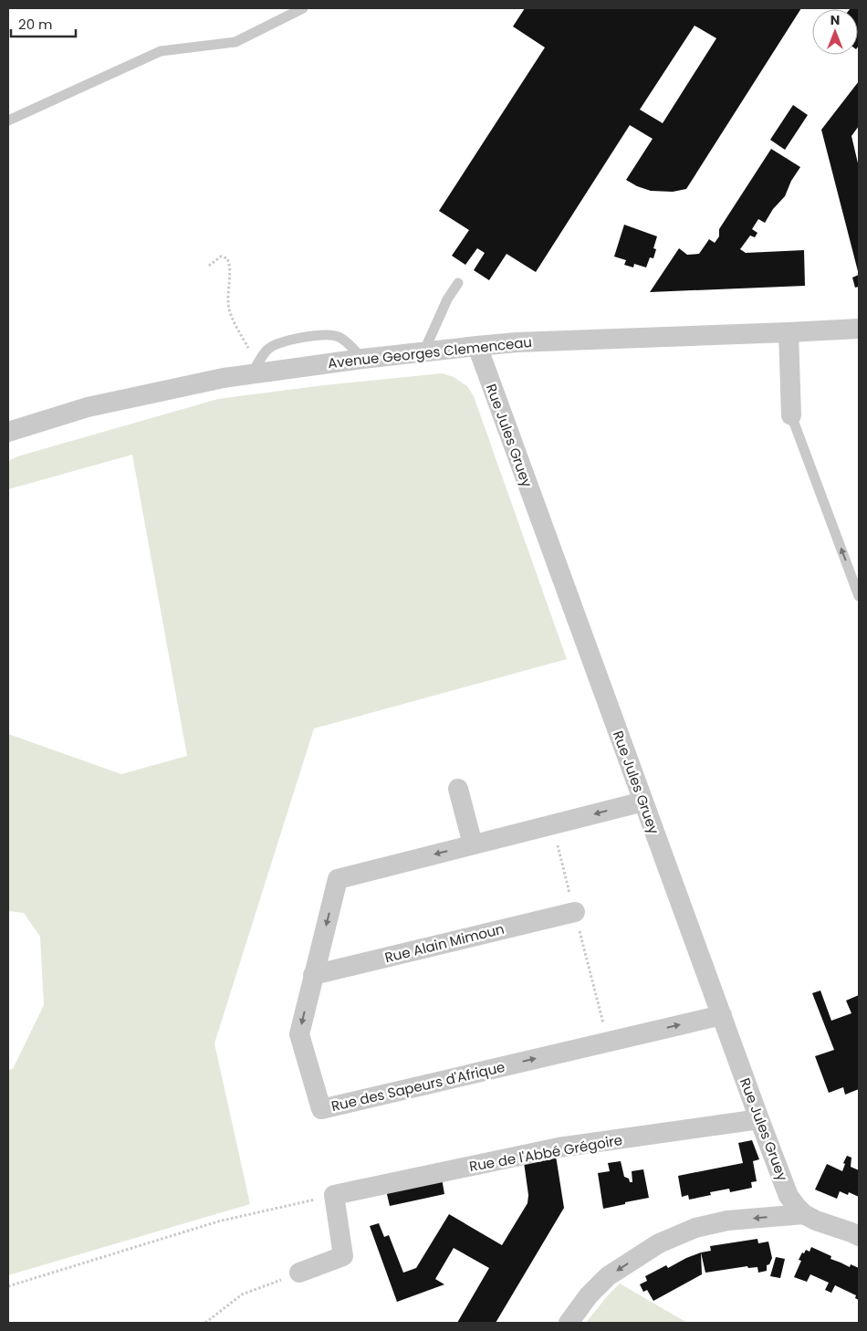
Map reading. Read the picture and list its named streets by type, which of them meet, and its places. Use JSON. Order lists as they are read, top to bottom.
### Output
{
  "streets": {
    "street": [
      "Avenue Georges Clemenceau",
      "Rue Jules Gruey",
      "Rue Alain Mimoun",
      "Rue des Sapeurs d'Afrique",
      "Rue de l'Abbé Grégoire"
    ]
  },
  "crossings": [
    ["Avenue Georges Clemenceau", "Rue Jules Gruey"],
    ["Rue Jules Gruey", "Rue des Sapeurs d'Afrique"],
    ["Rue Jules Gruey", "Rue de l'Abbé Grégoire"],
    ["Rue Alain Mimoun", "Rue des Sapeurs d'Afrique"]
  ],
  "scale_bar": "20 m",
  "north": "top"
}
